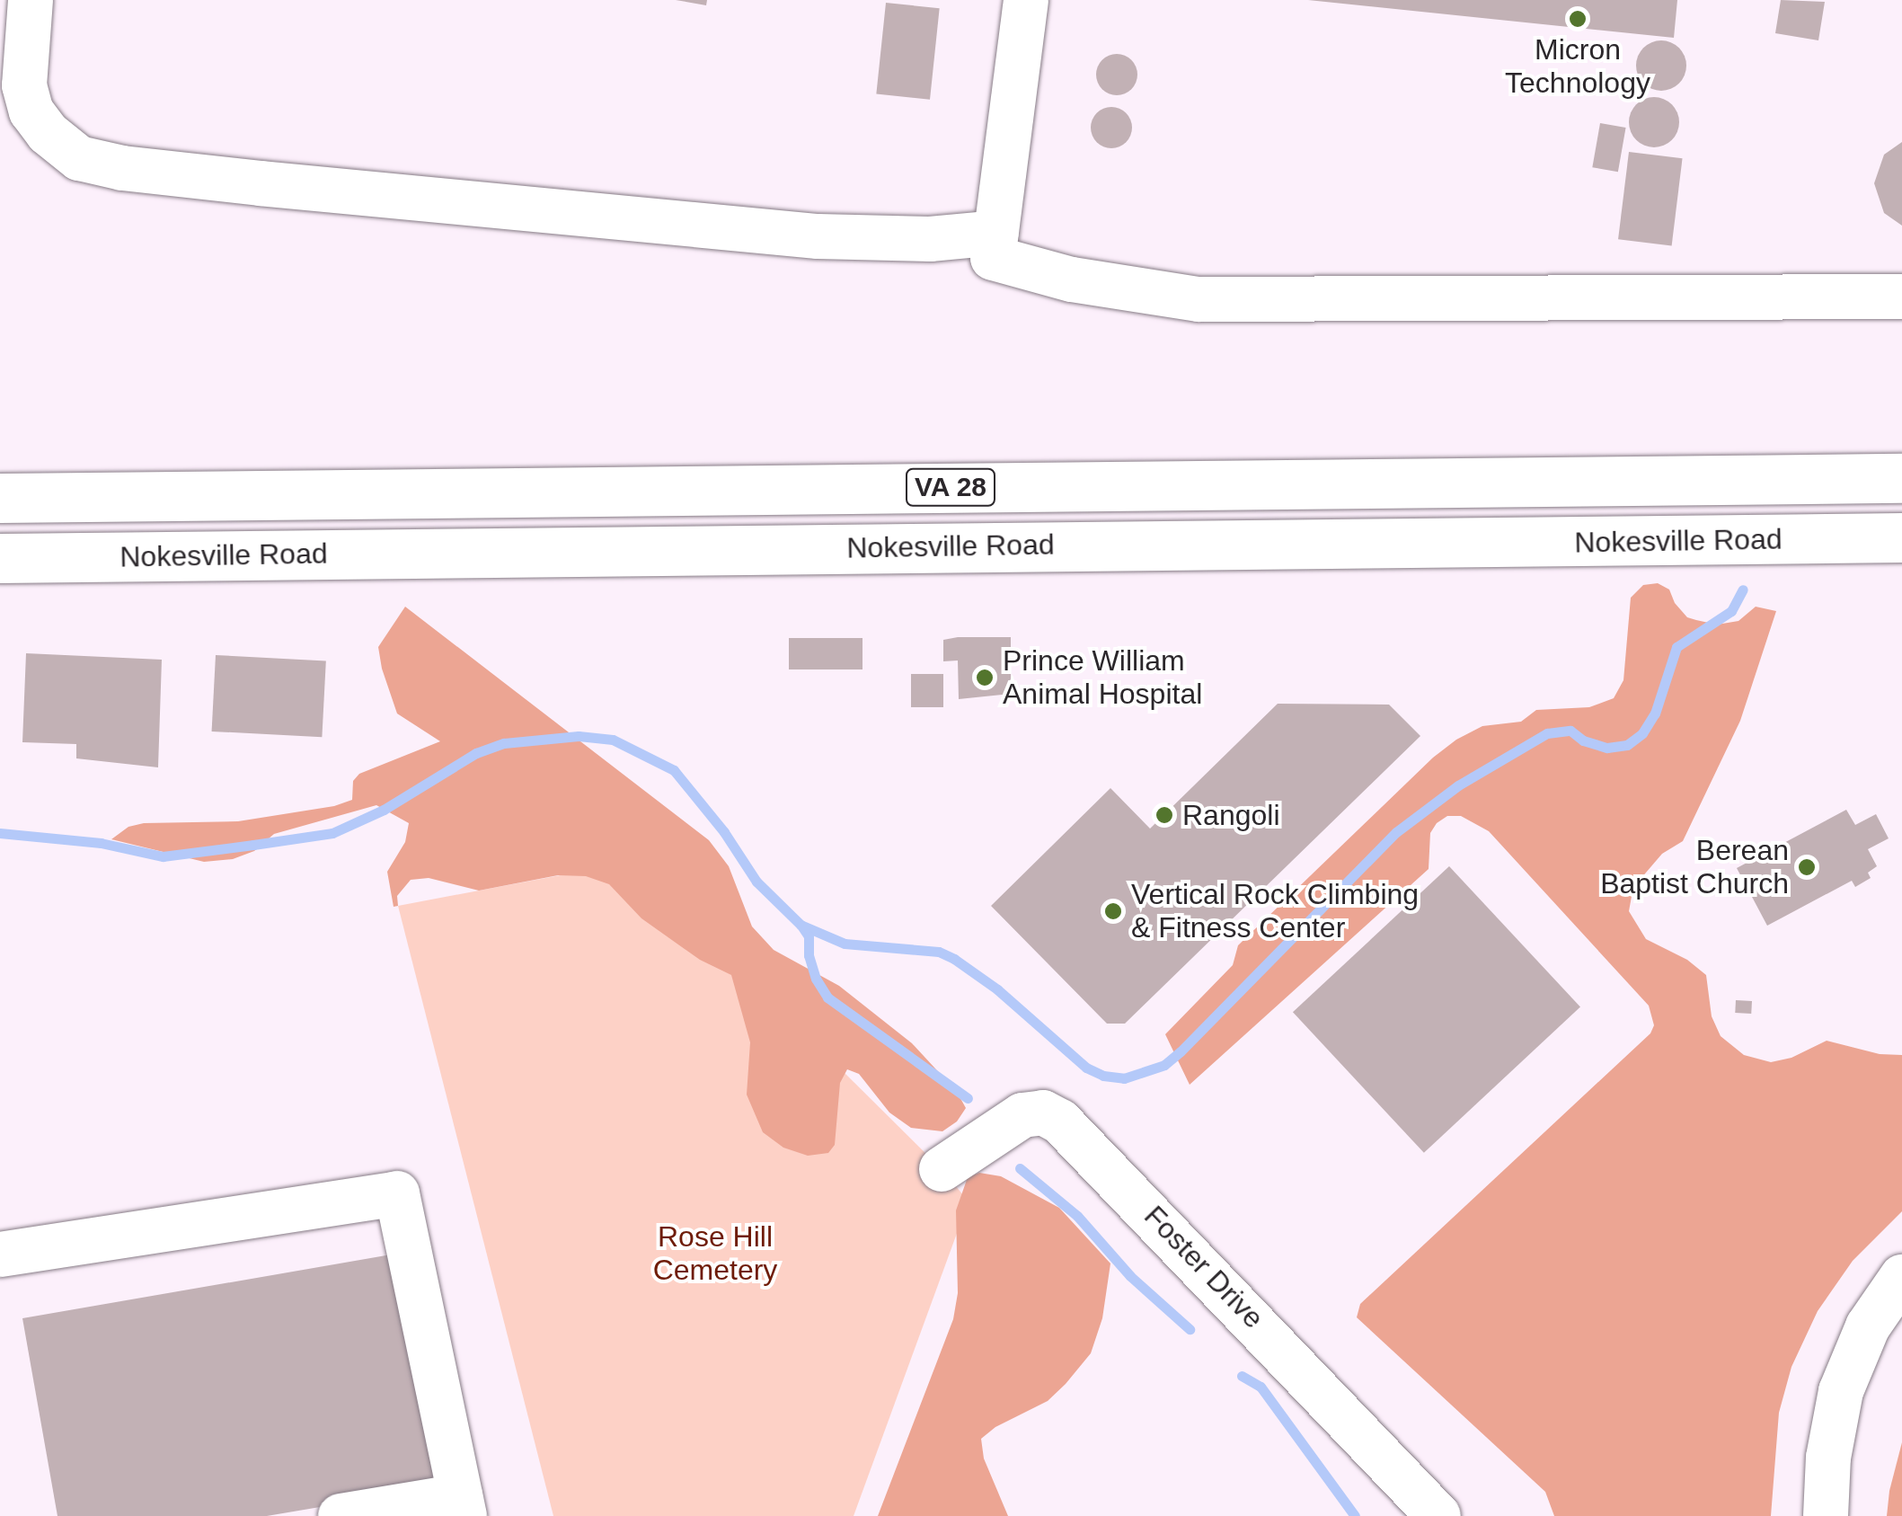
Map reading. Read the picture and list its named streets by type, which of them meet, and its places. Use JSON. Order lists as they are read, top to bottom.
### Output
{
  "streets": {
    "highway": ["VA 28", "Nokesville Road"],
    "street": ["Foster Drive"]
  },
  "parks": ["Rose Hill Cemetery"],
  "places": [
    "Micron Technology",
    "Prince William Animal Hospital",
    "Rangoli",
    "Berean Baptist Church",
    "Vertical Rock Climbing & Fitness Center"
  ]
}
